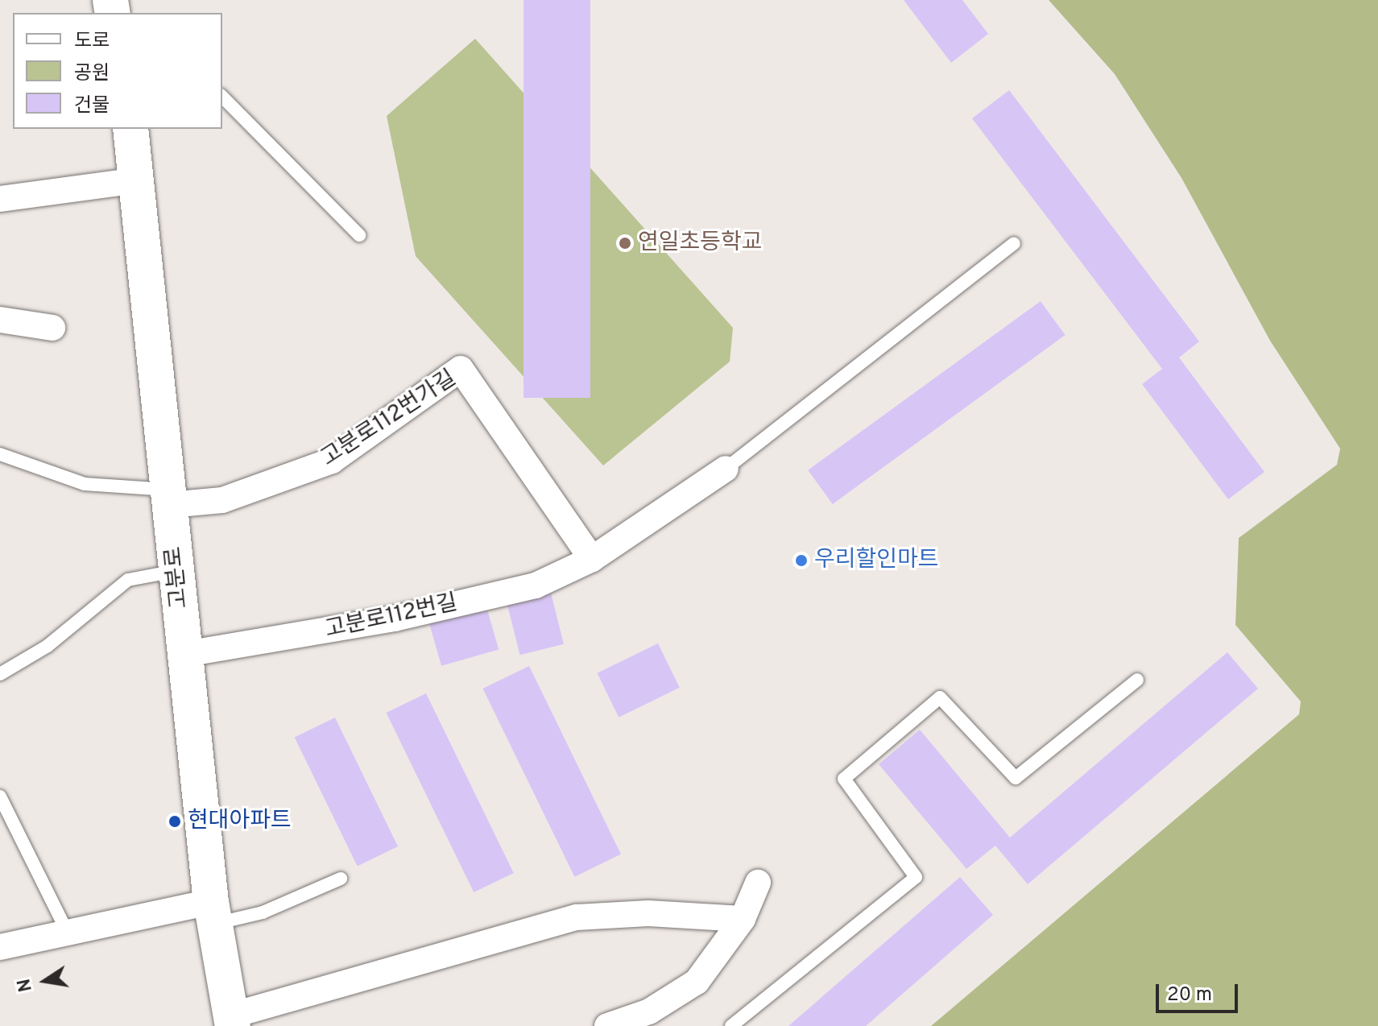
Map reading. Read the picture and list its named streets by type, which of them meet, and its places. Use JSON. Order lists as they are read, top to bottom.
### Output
{
  "streets": {
    "main road": ["고분로"],
    "street": ["고분로112번가길", "고분로112번길"]
  },
  "crossings": [
    ["고분로112번가길", "고분로"],
    ["고분로112번가길", "고분로112번길"],
    ["고분로", "고분로112번길"]
  ],
  "places": ["연일초등학교", "우리할인마트", "현대아파트"],
  "legend": ["도로", "공원", "건물"],
  "scale_bar": "20 m",
  "north": "left"
}
